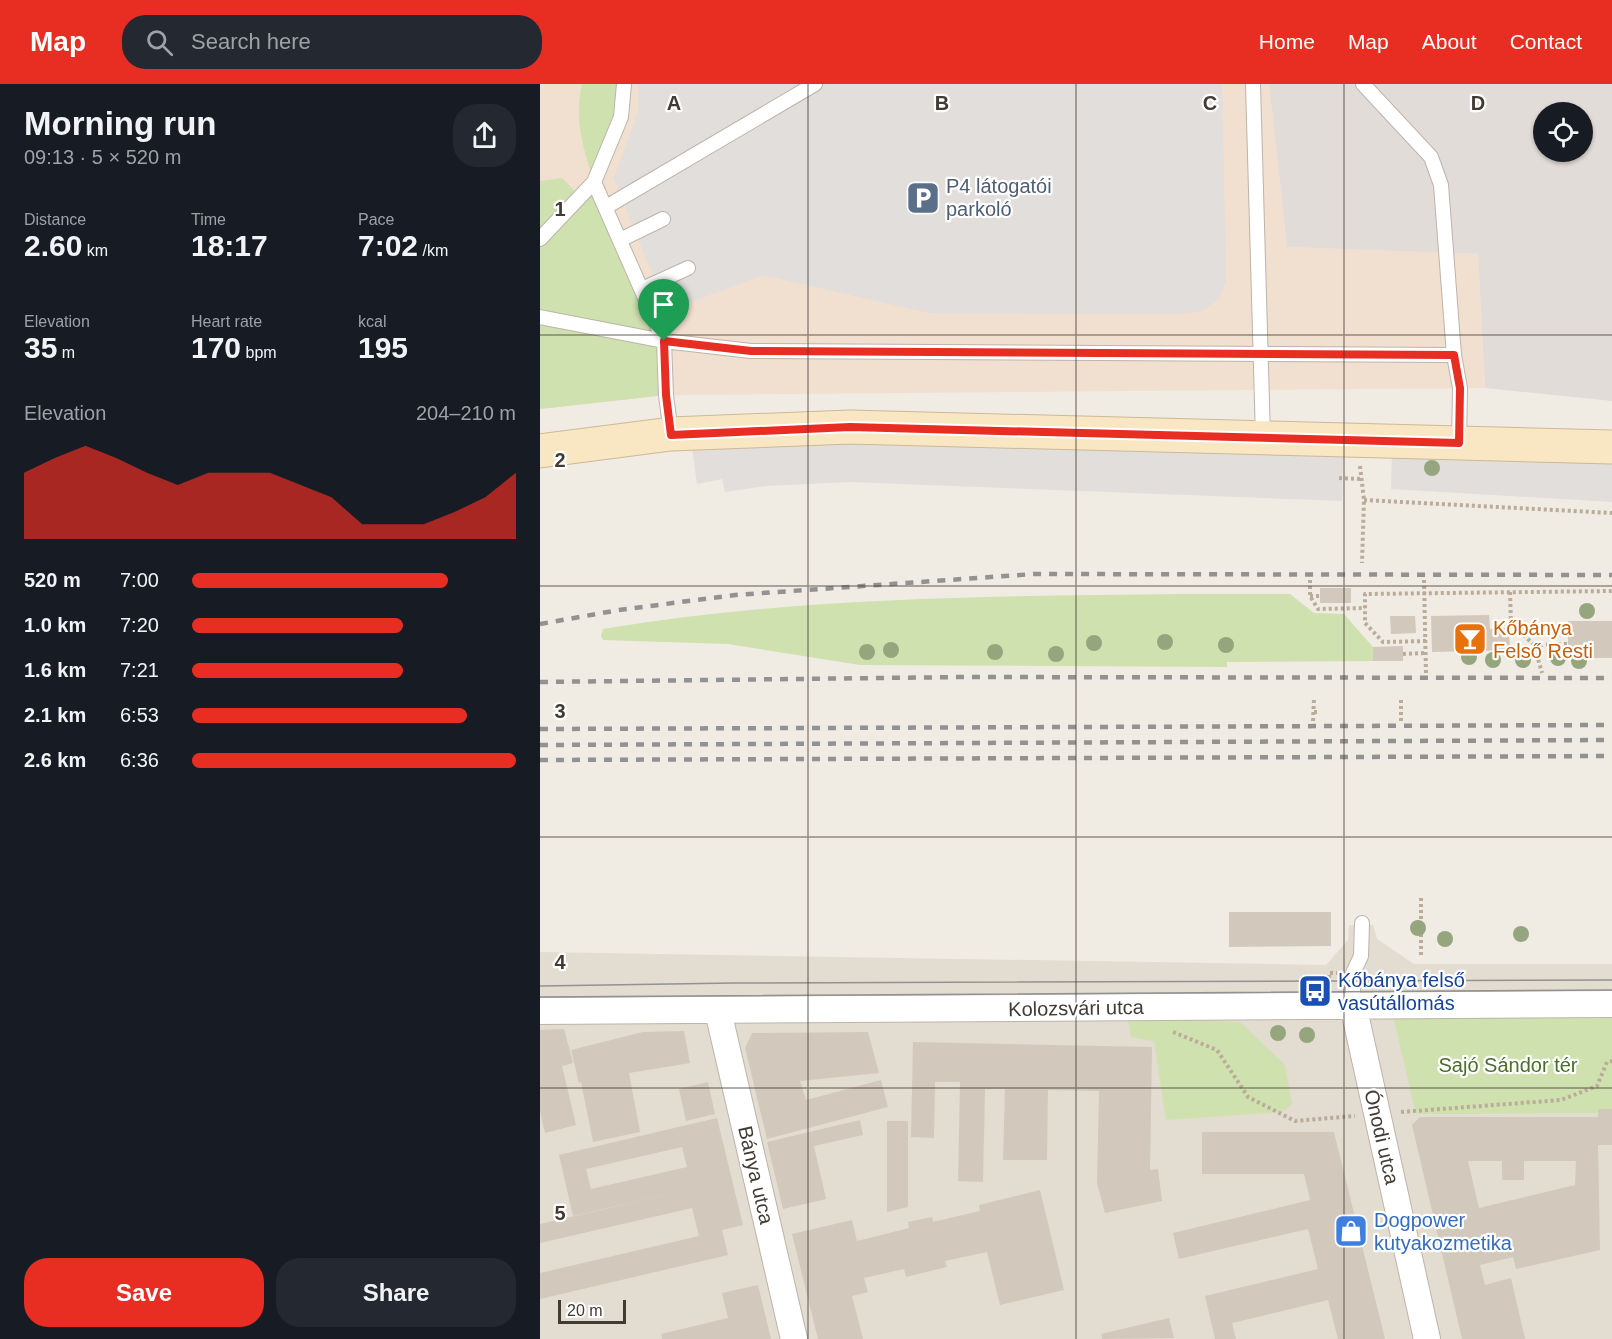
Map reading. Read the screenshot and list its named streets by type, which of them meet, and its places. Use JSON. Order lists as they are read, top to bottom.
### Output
{
  "streets": {
    "street": ["Kolozsvári utca", "Ónodi utca", "Bánya utca"]
  },
  "crossings": [
    ["Kolozsvári utca", "Ónodi utca"],
    ["Kolozsvári utca", "Bánya utca"]
  ],
  "parks": ["Sajó Sándor tér"],
  "places": {
    "parking": ["P4 látogatói parkoló"],
    "bar": ["Kőbánya Felső Resti"],
    "bus stop": ["Kőbánya felső vasútállomás"],
    "shop": ["Dogpower kutyakozmetika"]
  },
  "scale_bar": "20 m",
  "page": {
    "header": "Map",
    "search": "Search here",
    "nav": [
      "Home",
      "Map",
      "About",
      "Contact"
    ],
    "heading": ["Morning run", "09:13 · 5 × 520 m"],
    "stats": [
      ["Distance", "2.60 km"],
      ["Time", "18:17"],
      ["Pace", "7:02 /km"],
      ["Elevation", "35 m"],
      ["Heart rate", "170 bpm"],
      ["kcal", "195"]
    ],
    "chart": ["Elevation", "204–210 m"],
    "list": [
      {
        "name": "520 m",
        "note": "7:00"
      },
      {
        "name": "1.0 km",
        "note": "7:20"
      },
      {
        "name": "1.6 km",
        "note": "7:21"
      },
      {
        "name": "2.1 km",
        "note": "6:53"
      },
      {
        "name": "2.6 km",
        "note": "6:36"
      }
    ],
    "buttons": ["Save", "Share"],
    "scale": "20 m"
  },
  "grid": {
    "columns": [
      "A",
      "B",
      "C",
      "D"
    ],
    "rows": [
      "1",
      "2",
      "3",
      "4",
      "5"
    ]
  }
}
